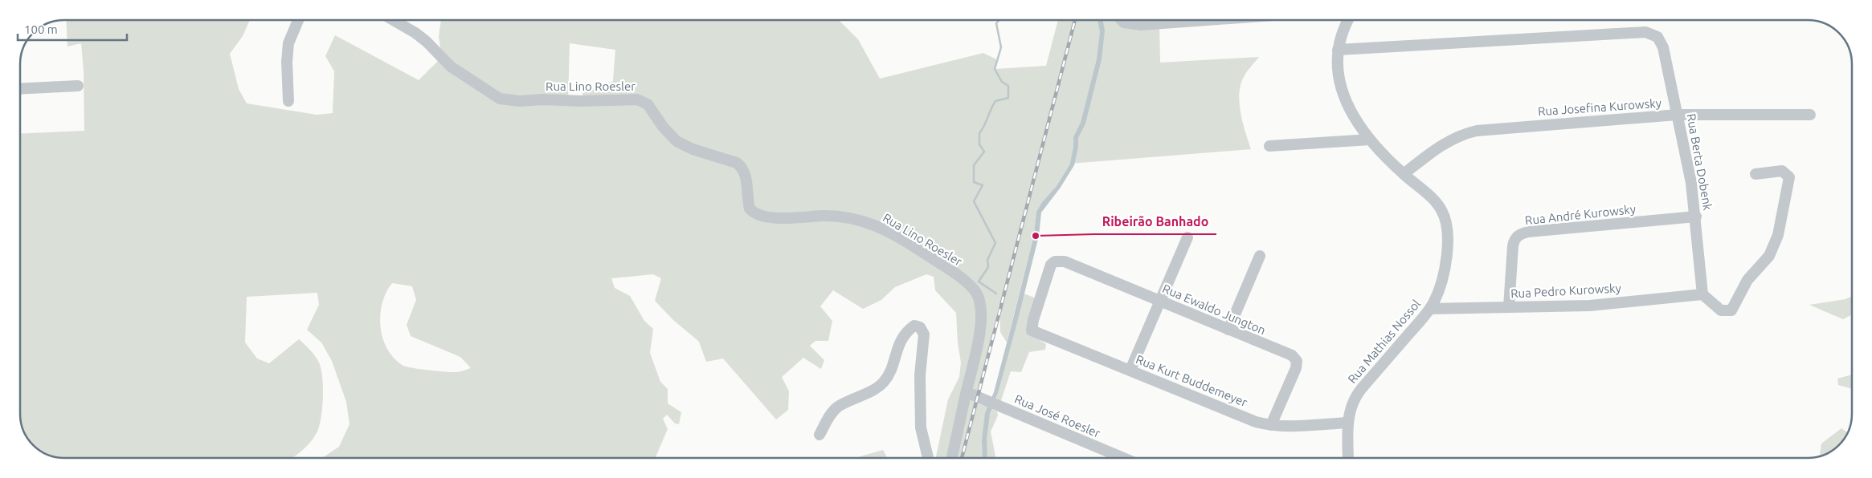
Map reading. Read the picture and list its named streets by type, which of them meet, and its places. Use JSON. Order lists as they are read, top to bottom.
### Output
{
  "streets": {
    "street": [
      "Rua Lino Roesler",
      "Rua Josefina Kurowsky",
      "Rua Berta Dobenk",
      "Rua André Kurowsky",
      "Rua Pedro Kurowsky",
      "Rua Ewaldo Jungton",
      "Rua Mathias Nossol",
      "Rua Kurt Buddemeyer",
      "Rua José Roesler"
    ]
  },
  "crossings": [
    ["Rua Lino Roesler", "Rua José Roesler"],
    ["Rua Josefina Kurowsky", "Rua Berta Dobenk"],
    ["Rua Josefina Kurowsky", "Rua Mathias Nossol"],
    ["Rua Berta Dobenk", "Rua André Kurowsky"],
    ["Rua Berta Dobenk", "Rua Pedro Kurowsky"],
    ["Rua Berta Dobenk", "Rua Mathias Nossol"],
    ["Rua André Kurowsky", "Rua Pedro Kurowsky"],
    ["Rua Pedro Kurowsky", "Rua Mathias Nossol"],
    ["Rua Ewaldo Jungton", "Rua Kurt Buddemeyer"],
    ["Rua Mathias Nossol", "Rua Kurt Buddemeyer"]
  ],
  "places": ["Ribeirão Banhado"],
  "scale_bar": "100 m"
}
